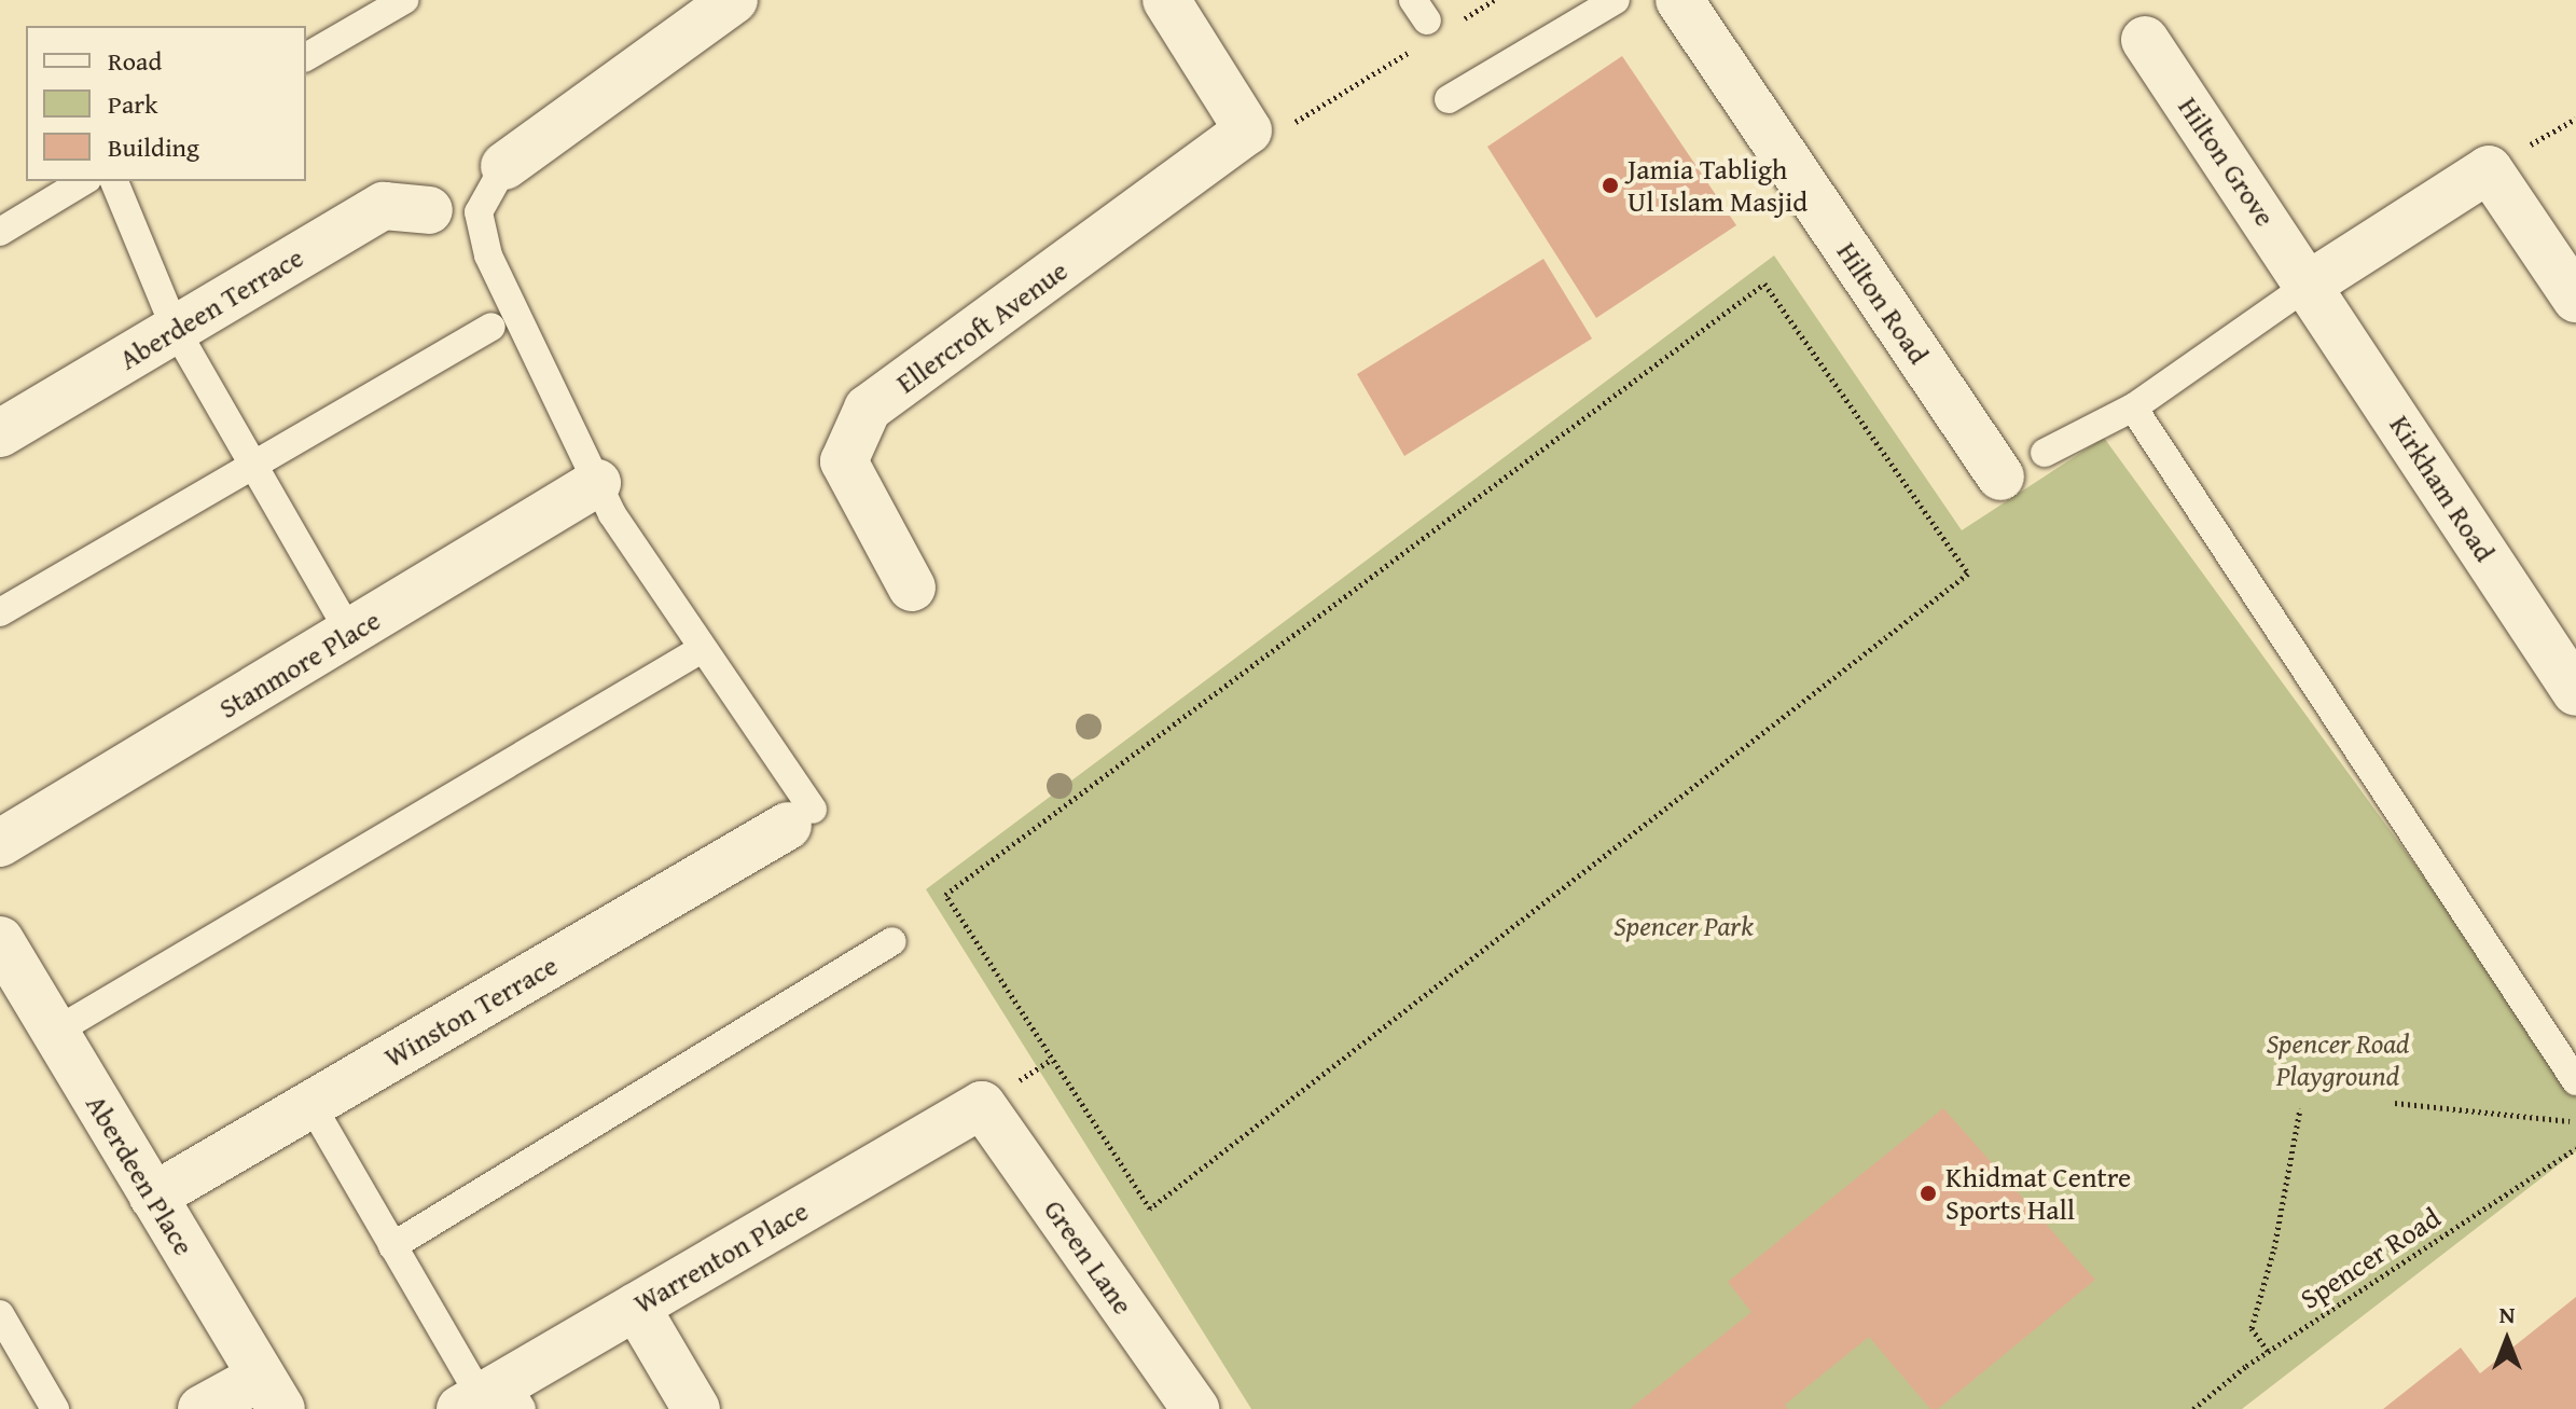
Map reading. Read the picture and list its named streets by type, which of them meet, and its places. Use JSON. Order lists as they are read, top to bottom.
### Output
{
  "streets": {
    "street": [
      "Hilton Grove",
      "Hilton Road",
      "Aberdeen Terrace",
      "Ellercroft Avenue",
      "Kirkham Road",
      "Stanmore Place",
      "Winston Terrace",
      "Aberdeen Place",
      "Warrenton Place",
      "Green Lane"
    ],
    "path": ["Spencer Road"]
  },
  "crossings": [
    ["Hilton Grove", "Kirkham Road"],
    ["Winston Terrace", "Aberdeen Place"],
    ["Warrenton Place", "Green Lane"]
  ],
  "parks": ["Spencer Park", "Spencer Road Playground"],
  "places": ["Jamia Tabligh Ul Islam Masjid", "Khidmat Centre Sports Hall"],
  "legend": ["Road", "Park", "Building"],
  "north": "top"
}
